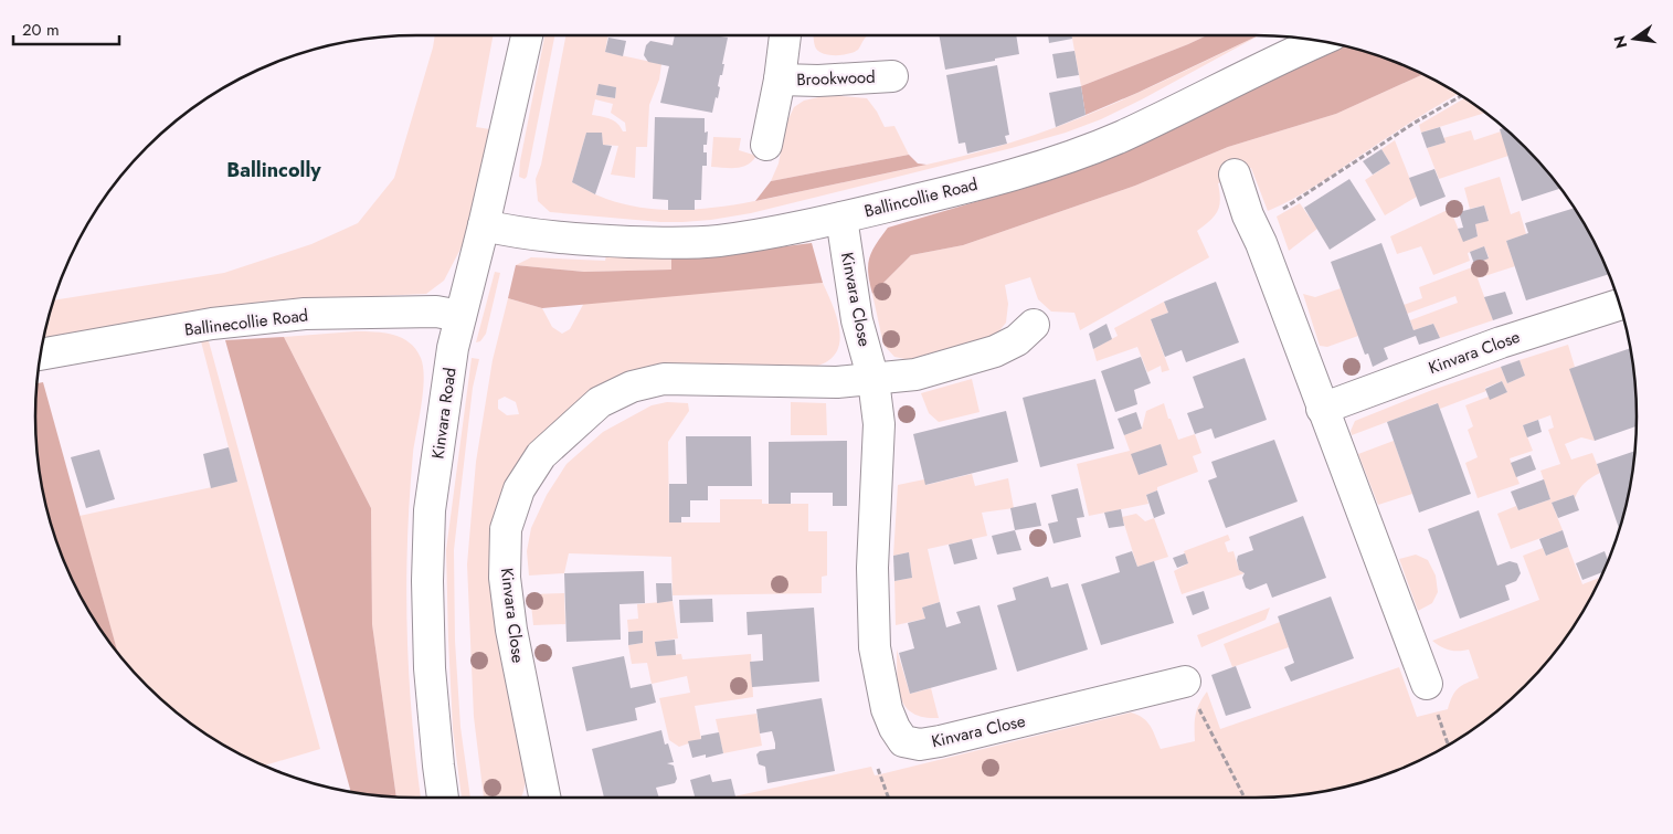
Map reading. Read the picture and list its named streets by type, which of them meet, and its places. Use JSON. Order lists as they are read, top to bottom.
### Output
{
  "streets": {
    "street": [
      "Brookwood",
      "Ballincollie Road",
      "Kinvara Close",
      "Ballinecollie Road",
      "Kinvara Road"
    ]
  },
  "crossings": [
    ["Ballincollie Road", "Kinvara Close"],
    ["Ballincollie Road", "Kinvara Road"],
    ["Ballinecollie Road", "Kinvara Road"]
  ],
  "districts": ["Ballincolly"],
  "scale_bar": "20 m",
  "north": "left"
}
